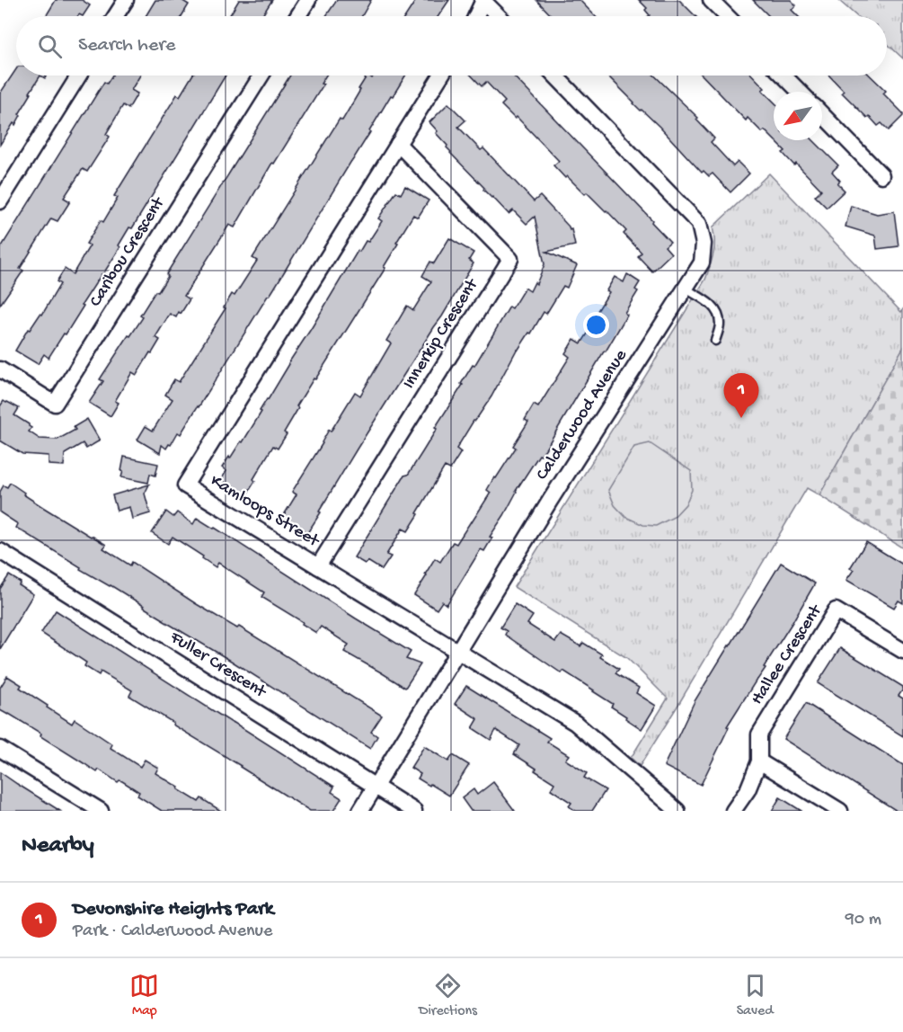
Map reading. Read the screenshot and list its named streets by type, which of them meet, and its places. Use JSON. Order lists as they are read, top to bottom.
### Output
{
  "streets": {
    "street": [
      "Caribou Crescent",
      "Innerkip Crescent",
      "Calderwood Avenue",
      "Kamloops Street",
      "Hallee Crescent",
      "Fuller Crescent"
    ]
  },
  "crossings": [
    ["Innerkip Crescent", "Kamloops Street"],
    ["Calderwood Avenue", "Kamloops Street"],
    ["Calderwood Avenue", "Fuller Crescent"]
  ],
  "north": "bottom left",
  "page": {
    "search": "Search here",
    "pins": "1",
    "heading": "Nearby",
    "list": [
      {
        "mark": "1",
        "name": "Devonshire Heights Park",
        "note": "Park · Calderwood Avenue",
        "value": "90 m"
      }
    ],
    "nav": ["Map", "Directions", "Saved"]
  }
}
